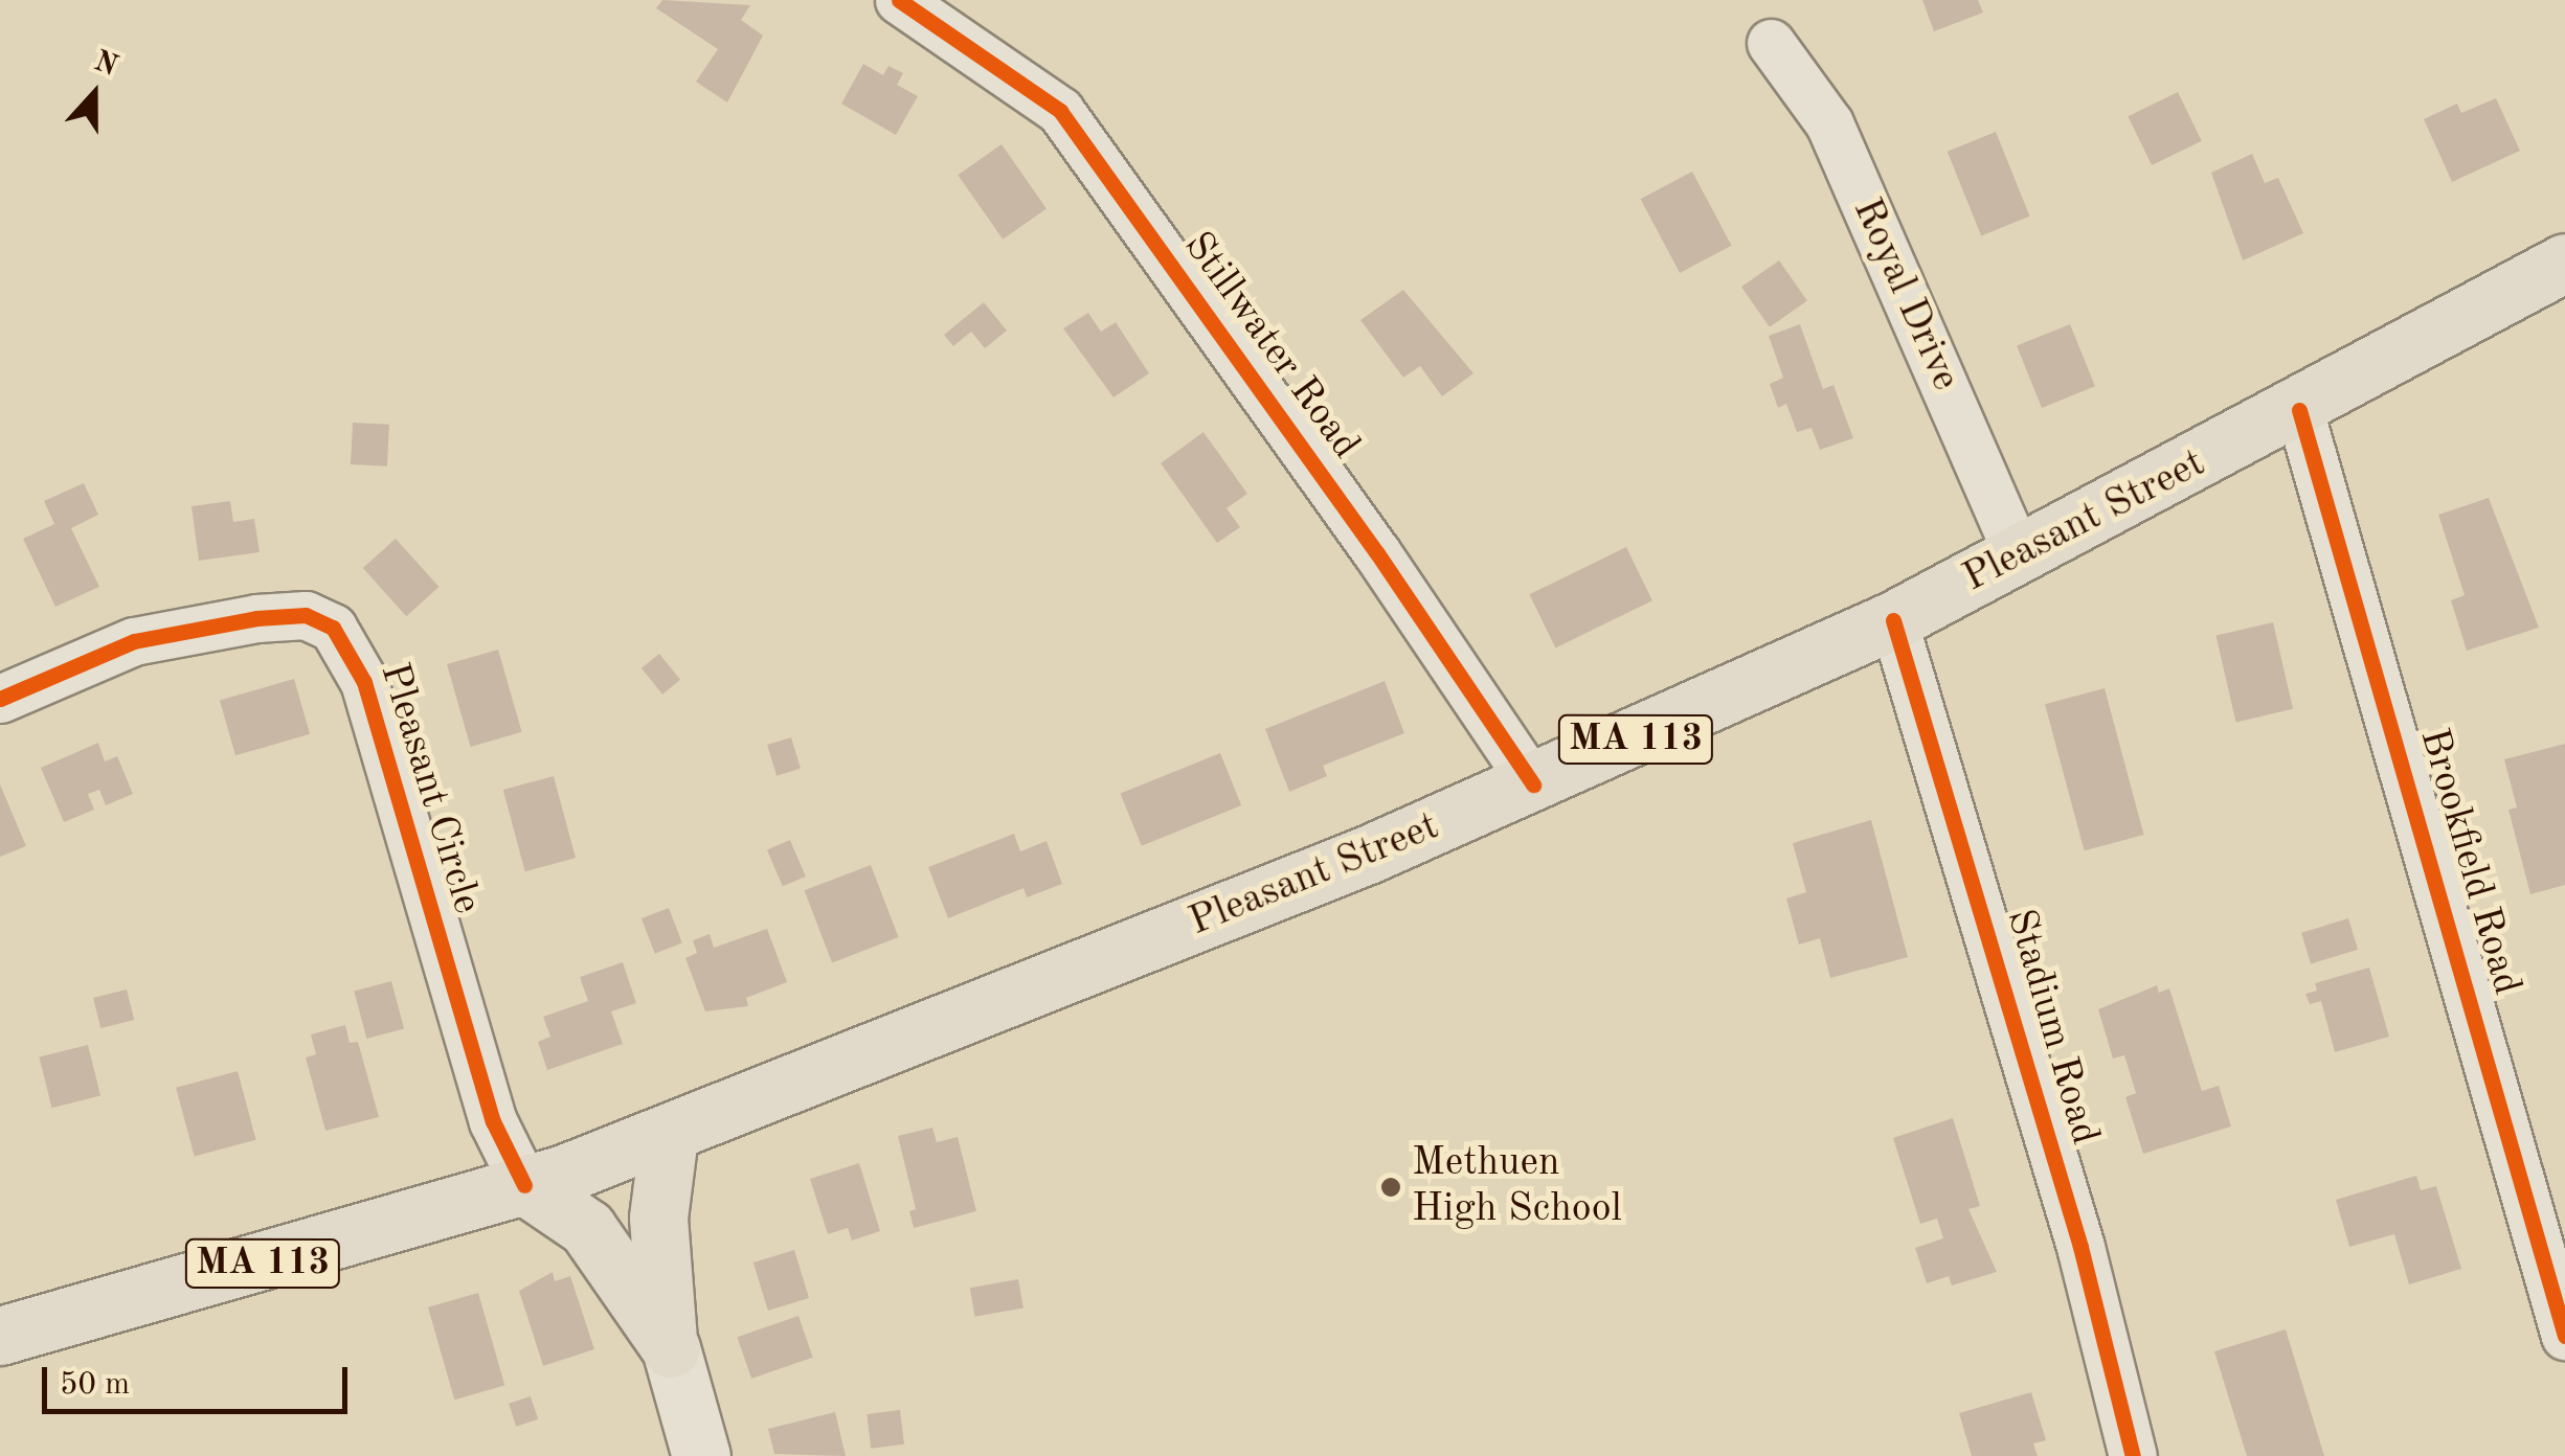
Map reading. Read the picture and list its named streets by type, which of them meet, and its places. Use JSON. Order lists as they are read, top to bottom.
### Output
{
  "streets": {
    "main road": ["Pleasant Street", "MA 113"],
    "street": [
      "Royal Drive",
      "Stillwater Road",
      "Pleasant Circle",
      "Brookfield Road",
      "Stadium Road"
    ]
  },
  "crossings": [
    ["Royal Drive", "Pleasant Street"],
    ["Stillwater Road", "Pleasant Street"],
    ["Pleasant Street", "Pleasant Circle"],
    ["Pleasant Street", "Brookfield Road"],
    ["Pleasant Street", "Stadium Road"]
  ],
  "places": ["Methuen High School"],
  "scale_bar": "50 m",
  "north": "top"
}
